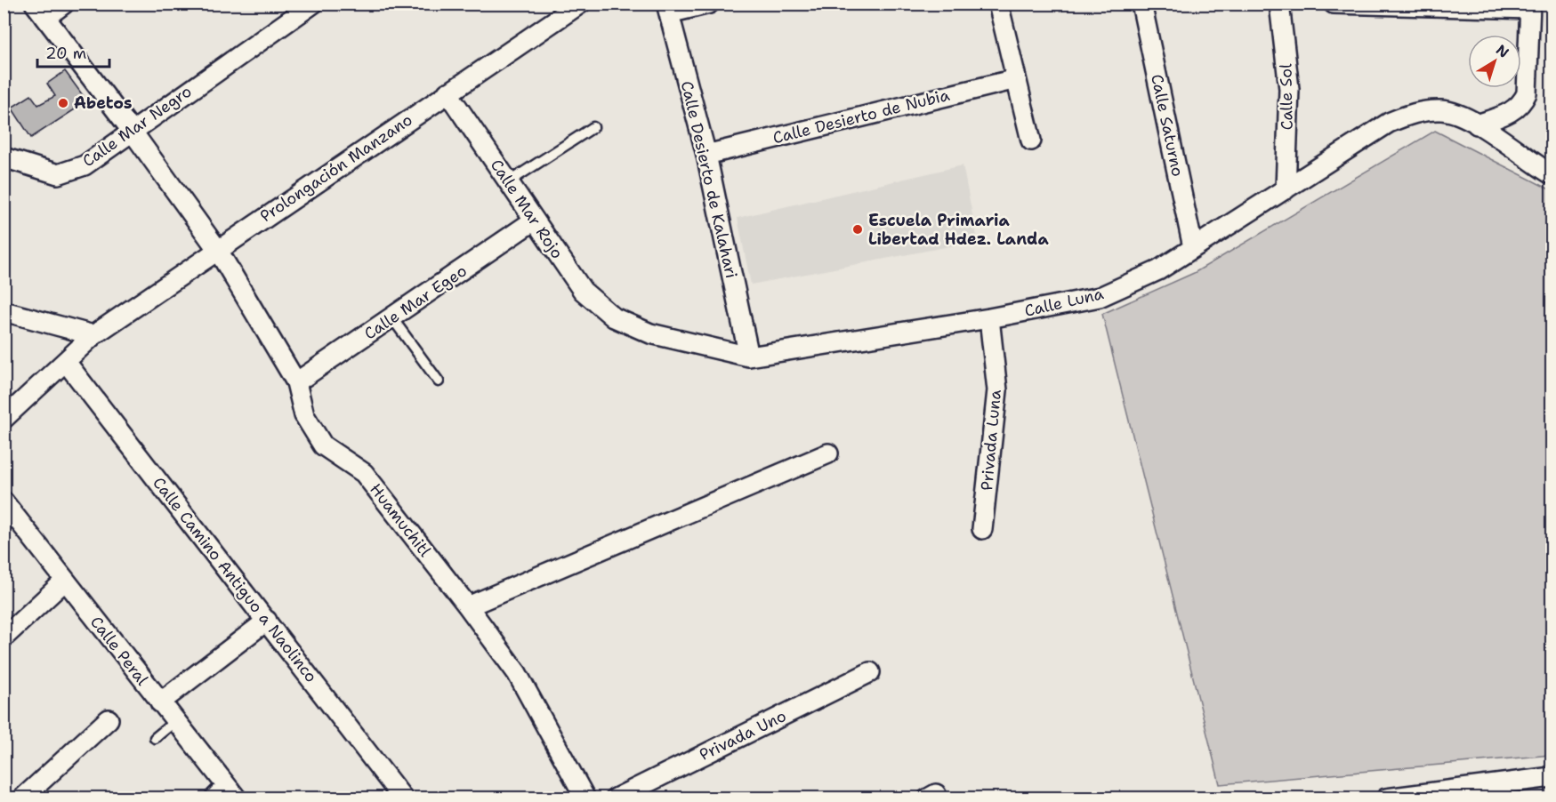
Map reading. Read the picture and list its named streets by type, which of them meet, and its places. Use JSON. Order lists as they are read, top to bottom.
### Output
{
  "streets": {
    "street": [
      "Calle Sol",
      "Calle Desierto de Nubia",
      "Calle Saturno",
      "Calle Mar Negro",
      "Prolongación Manzano",
      "Calle Desierto de Kalahari",
      "Calle Mar Rojo",
      "Calle Mar Egeo",
      "Calle Luna",
      "Privada Luna",
      "Huamuchitl",
      "Calle Camino Antiguo a Naolinco",
      "Calle Peral",
      "Privada Uno"
    ]
  },
  "crossings": [
    ["Calle Sol", "Calle Luna"],
    ["Calle Desierto de Nubia", "Calle Desierto de Kalahari"],
    ["Calle Saturno", "Calle Luna"],
    ["Calle Mar Negro", "Huamuchitl"],
    ["Prolongación Manzano", "Calle Mar Rojo"],
    ["Prolongación Manzano", "Huamuchitl"],
    ["Prolongación Manzano", "Calle Camino Antiguo a Naolinco"],
    ["Calle Desierto de Kalahari", "Calle Luna"],
    ["Calle Mar Rojo", "Calle Mar Egeo"],
    ["Calle Mar Rojo", "Calle Luna"],
    ["Calle Mar Egeo", "Huamuchitl"],
    ["Calle Luna", "Privada Luna"]
  ],
  "places": ["Abetos", "Escuela Primaria Libertad Hdez. Landa"],
  "scale_bar": "20 m",
  "north": "top right"
}
